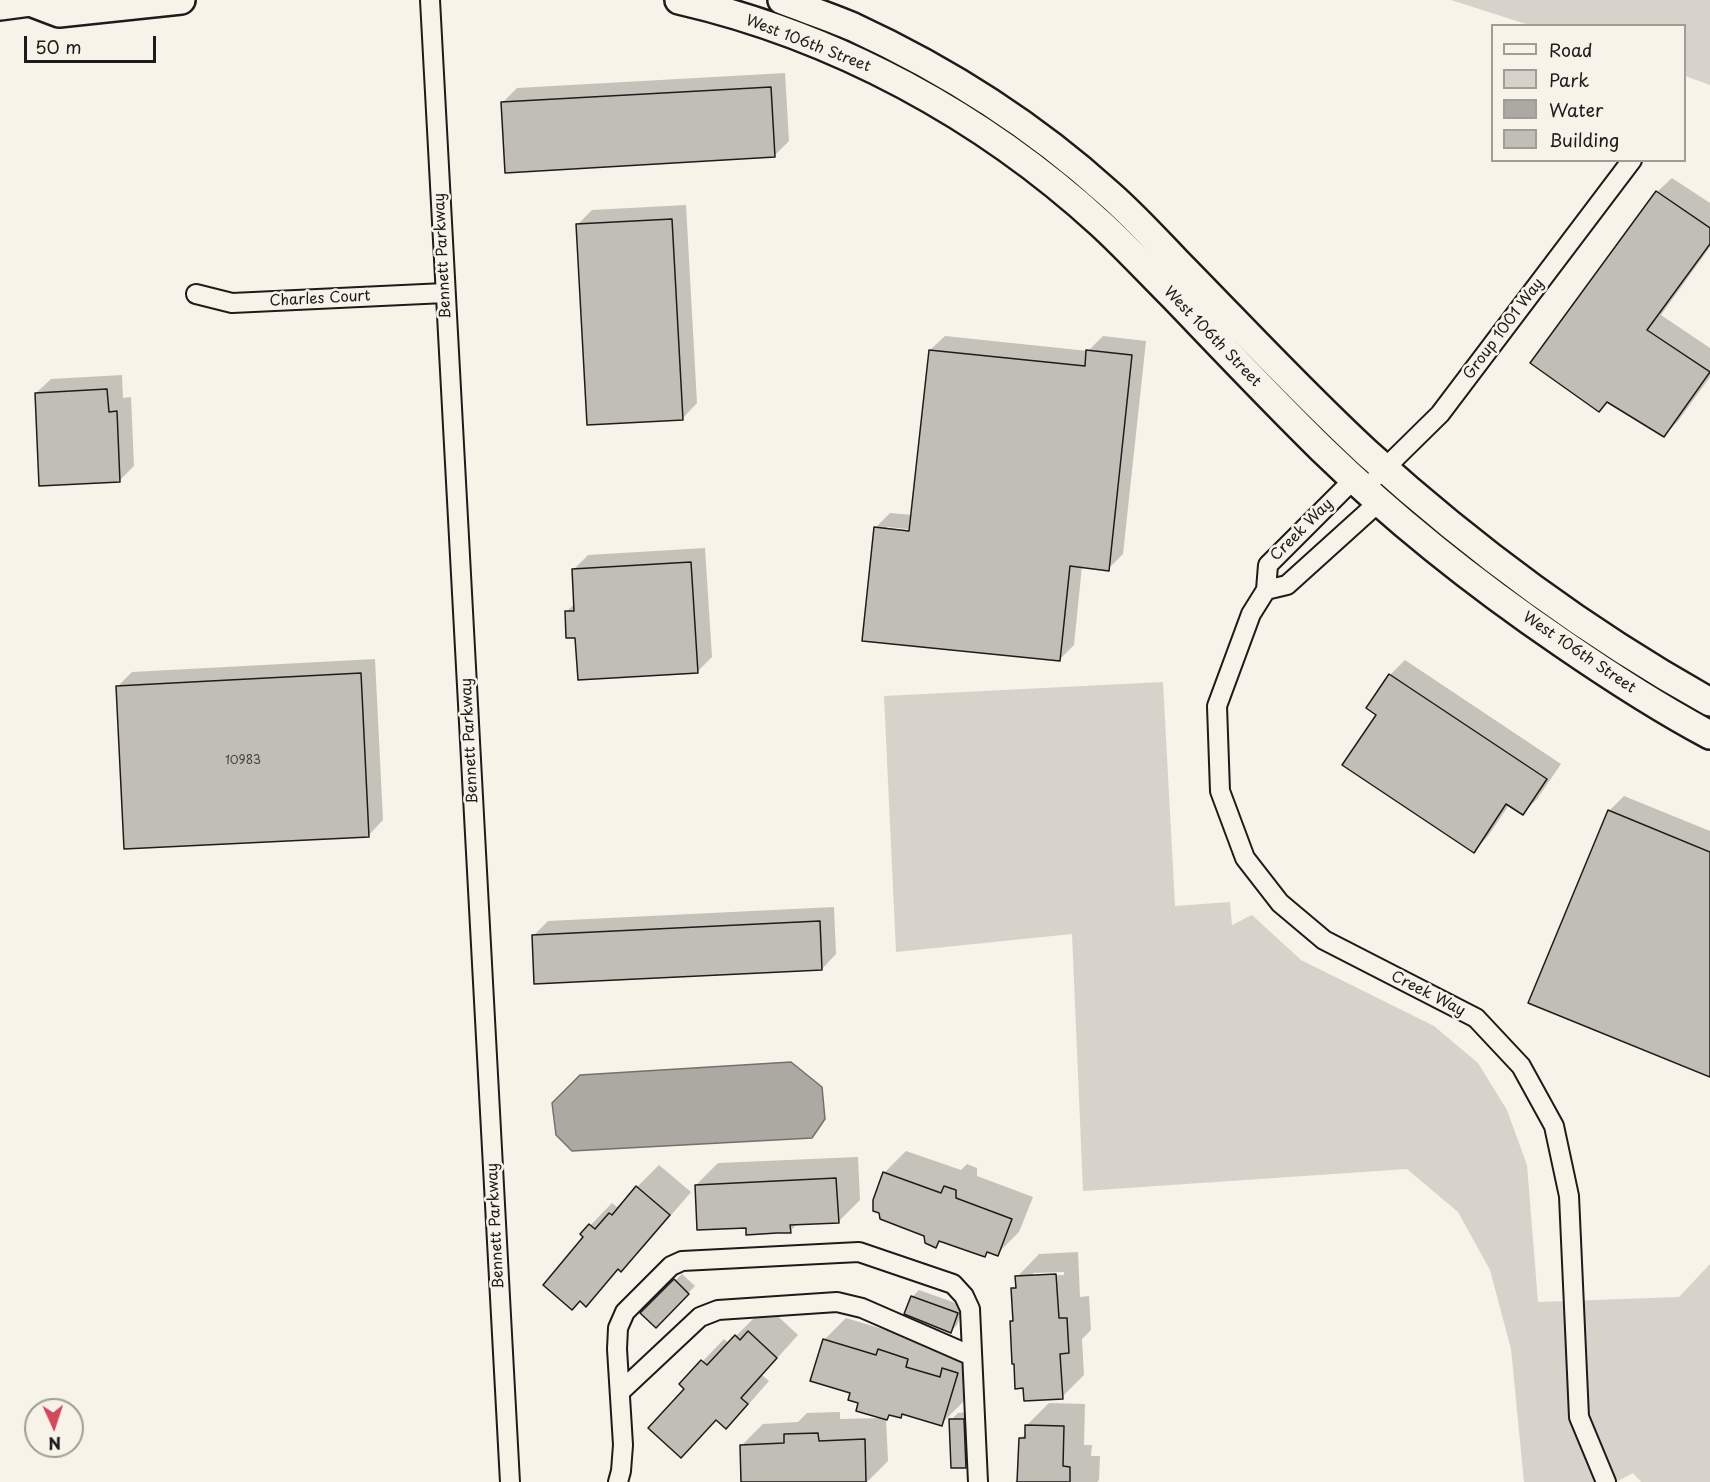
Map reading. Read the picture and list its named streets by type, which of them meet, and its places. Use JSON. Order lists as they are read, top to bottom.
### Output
{
  "streets": {
    "street": [
      "West 106th Street",
      "Bennett Parkway",
      "Charles Court",
      "Group 1001 Way",
      "Creek Way"
    ]
  },
  "crossings": [
    ["West 106th Street", "Group 1001 Way"],
    ["West 106th Street", "Creek Way"],
    ["Bennett Parkway", "Charles Court"],
    ["Group 1001 Way", "Creek Way"]
  ],
  "house_numbers": ["10983"],
  "legend": [
    "Road",
    "Park",
    "Water",
    "Building"
  ],
  "scale_bar": "50 m",
  "north": "bottom"
}
